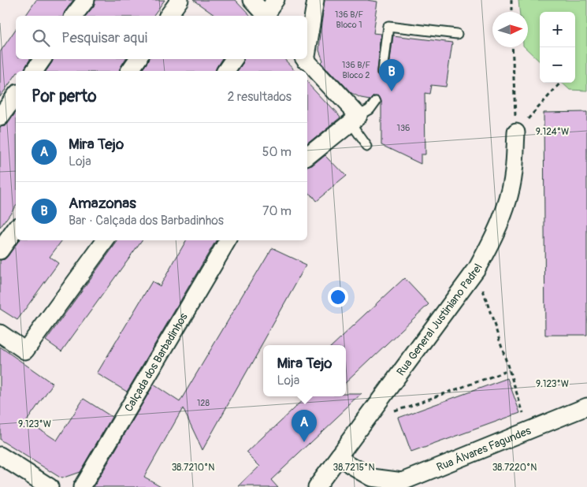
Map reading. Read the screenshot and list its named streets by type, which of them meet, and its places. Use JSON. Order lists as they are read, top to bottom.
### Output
{
  "streets": {
    "street": ["Rua General Justiniano Padrel", "Calçada dos Barbadinhos", "Rua Álvares Fagundes"]
  },
  "crossings": [
    ["Rua General Justiniano Padrel", "Rua Álvares Fagundes"]
  ],
  "house_numbers": [
    "136 B/F Bloco 1",
    "136 B/F Bloco 2",
    "136",
    "128"
  ],
  "north": "right",
  "page": {
    "map_buttons": ["+", "−"],
    "search": "Pesquisar aqui",
    "pins": ["B", "A"],
    "heading": ["Por perto", "2 resultados"],
    "list": [
      {
        "mark": "A",
        "name": "Mira Tejo",
        "note": "Loja",
        "value": "50 m"
      },
      {
        "mark": "B",
        "name": "Amazonas",
        "note": "Bar · Calçada dos Barbadinhos",
        "value": "70 m"
      }
    ],
    "popup": ["Mira Tejo", "Loja"]
  },
  "coordinates": [
    "9.124°W",
    "9.123°W",
    "38.7210°N",
    "38.7215°N",
    "38.7220°N"
  ]
}
